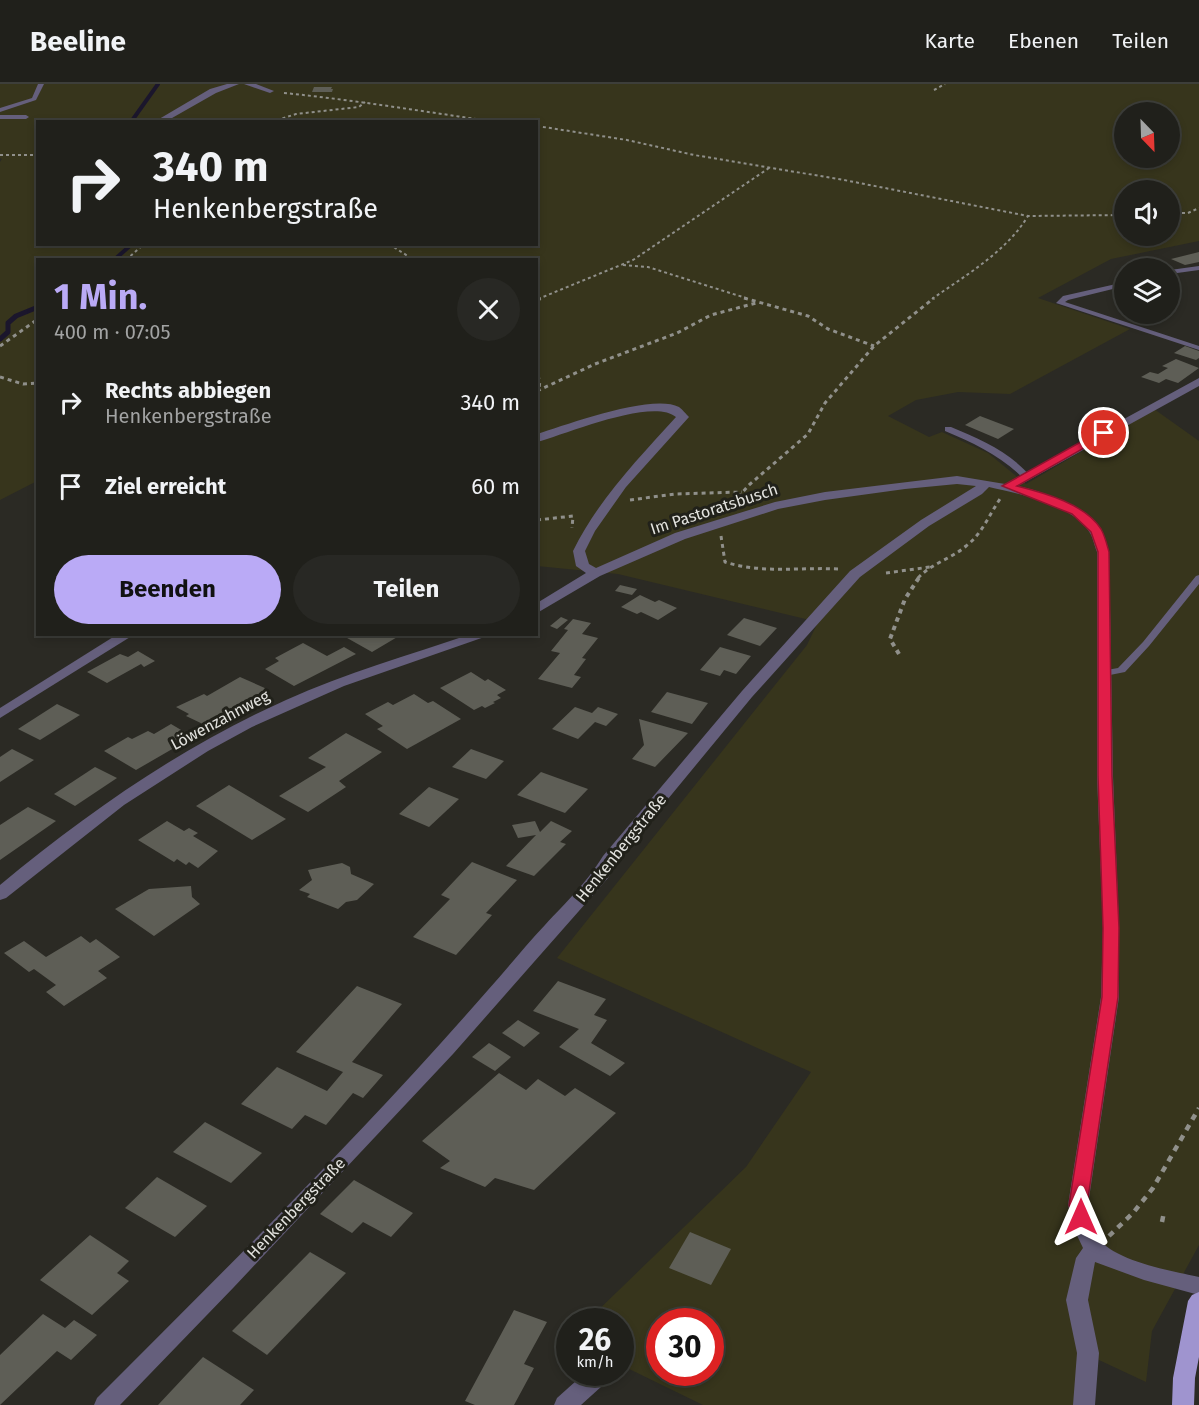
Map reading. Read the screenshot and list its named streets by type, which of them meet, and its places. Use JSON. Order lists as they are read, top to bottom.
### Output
{
  "streets": {
    "street": ["Im Pastoratsbusch", "Löwenzahnweg", "Henkenbergstraße"]
  },
  "crossings": [
    ["Im Pastoratsbusch", "Henkenbergstraße"]
  ],
  "north": "bottom right",
  "page": {
    "header": "Beeline",
    "nav": ["Karte", "Ebenen", "Teilen"],
    "turn": ["340 m", "Henkenbergstraße"],
    "heading": ["1 Min.", "400 m · 07:05"],
    "list": [
      {
        "name": "Rechts abbiegen",
        "note": "Henkenbergstraße",
        "value": "340 m"
      },
      {
        "name": "Ziel erreicht",
        "value": "60 m"
      }
    ],
    "buttons": ["Beenden", "Teilen"],
    "speed": "26 km/h",
    "limit": "30"
  }
}
